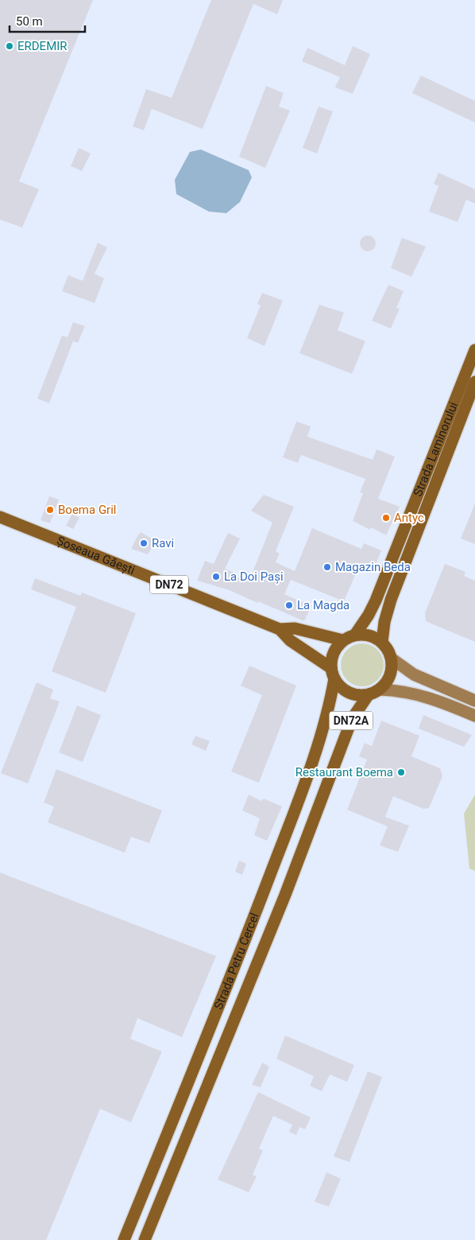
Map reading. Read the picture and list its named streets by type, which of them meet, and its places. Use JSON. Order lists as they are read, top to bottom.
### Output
{
  "streets": {
    "main road": [
      "Strada Laminorului",
      "Șoseaua Găești",
      "DN72",
      "DN72A",
      "Strada Petru Cercel"
    ]
  },
  "crossings": [
    ["Strada Laminorului", "DN72"],
    ["Strada Laminorului", "Strada Petru Cercel"],
    ["Șoseaua Găești", "DN72"],
    ["DN72", "Strada Petru Cercel"]
  ],
  "places": [
    "ERDEMIR",
    "Boema Gril",
    "Antyc",
    "Ravi",
    "Magazin Beda",
    "La Doi Pași",
    "La Magda",
    "Restaurant Boema"
  ],
  "scale_bar": "50 m"
}
